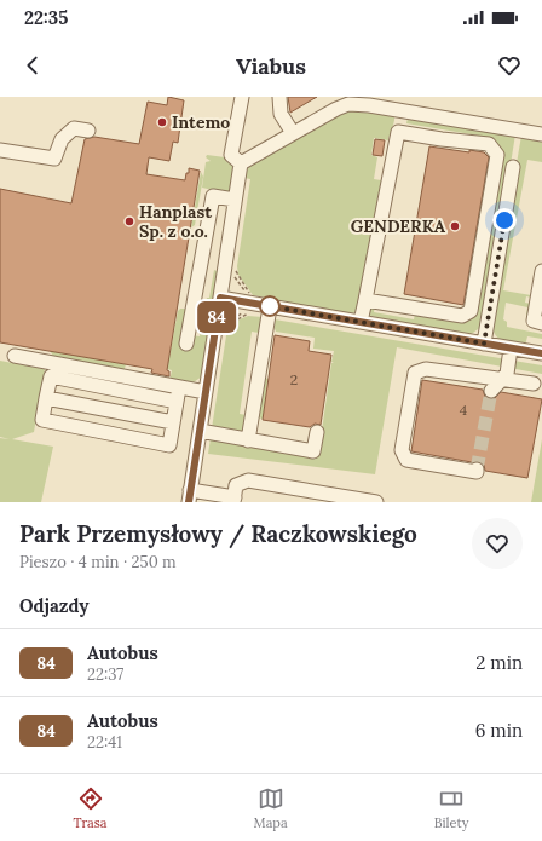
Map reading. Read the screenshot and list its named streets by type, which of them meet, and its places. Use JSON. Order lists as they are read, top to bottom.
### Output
{
  "places": ["Intemo", "Hanplast Sp. z o.o.", "GENDERKA"],
  "lines": ["bus line 84"],
  "house_numbers": ["2", "4"],
  "page": {
    "status": "22:35",
    "header": "Viabus",
    "on_map": "84",
    "heading": [
      ["Park Przemysłowy / Raczkowskiego", "Pieszo · 4 min · 250 m"],
      "Odjazdy"
    ],
    "list": [
      {
        "mark": "84",
        "name": "Autobus",
        "note": "22:37",
        "value": "2 min"
      },
      {
        "mark": "84",
        "name": "Autobus",
        "note": "22:41",
        "value": "6 min"
      }
    ],
    "tabs": ["Trasa", "Mapa", "Bilety"]
  }
}
